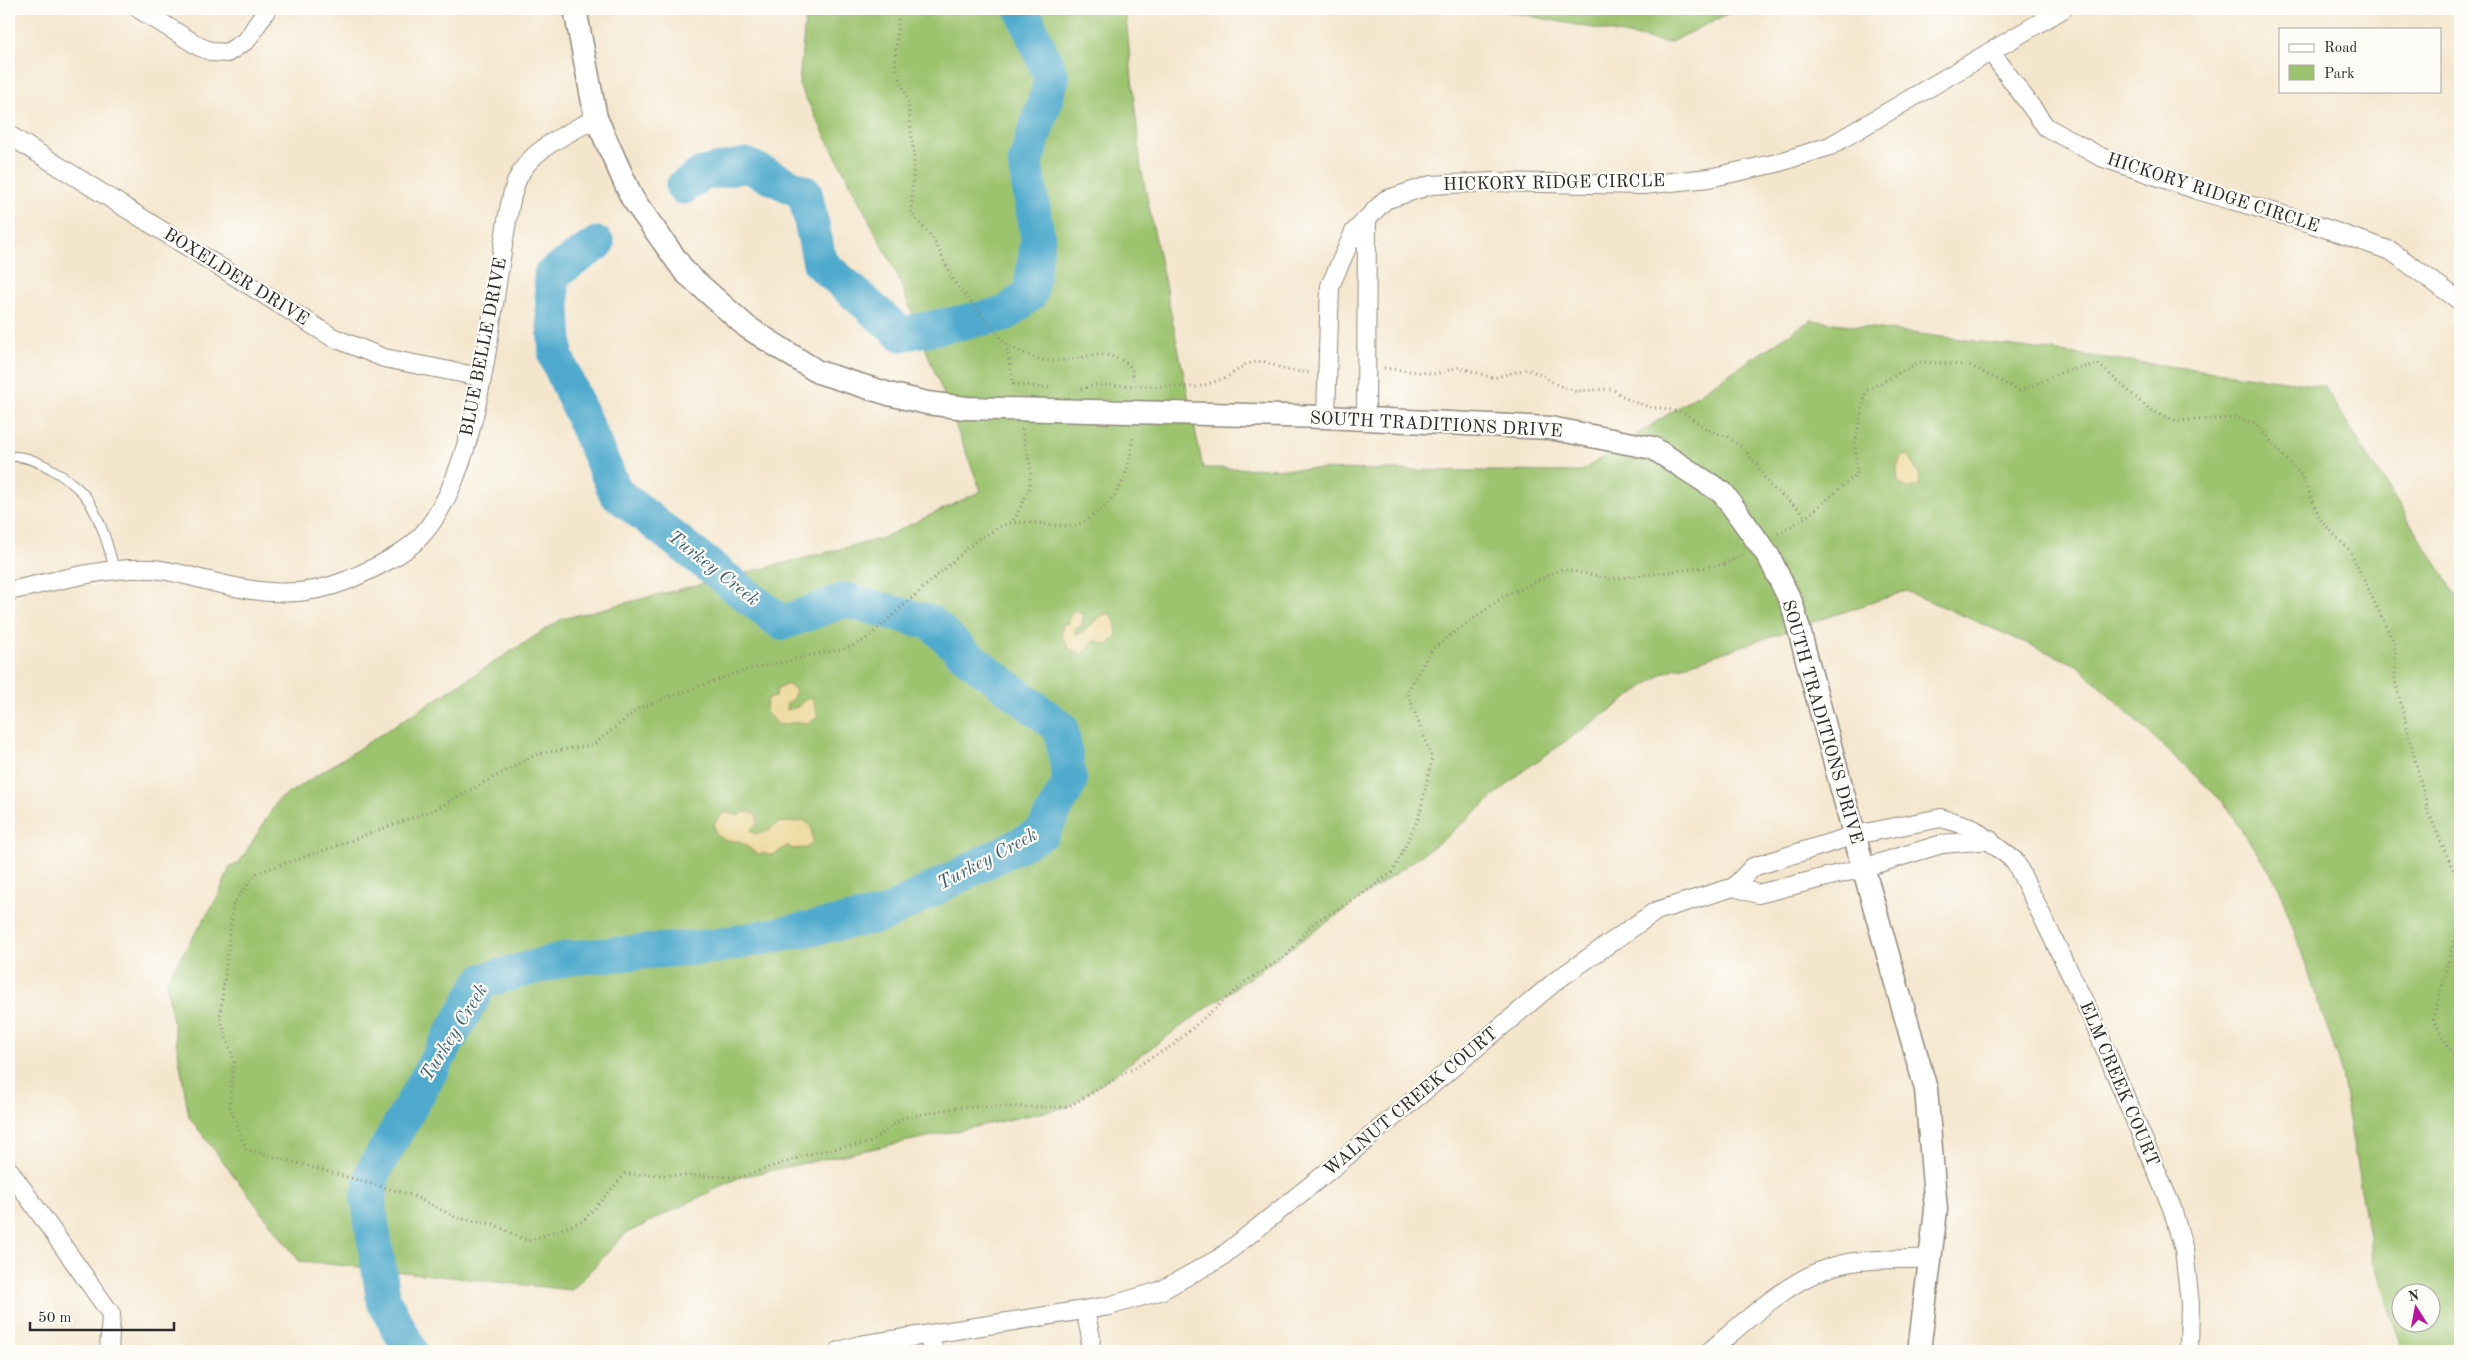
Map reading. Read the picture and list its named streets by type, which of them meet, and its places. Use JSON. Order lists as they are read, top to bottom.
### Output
{
  "streets": {
    "street": [
      "HICKORY RIDGE CIRCLE",
      "BOXELDER DRIVE",
      "BLUE BELLE DRIVE",
      "SOUTH TRADITIONS DRIVE",
      "ELM CREEK COURT",
      "WALNUT CREEK COURT"
    ]
  },
  "crossings": [
    ["HICKORY RIDGE CIRCLE", "SOUTH TRADITIONS DRIVE"],
    ["BOXELDER DRIVE", "BLUE BELLE DRIVE"],
    ["BLUE BELLE DRIVE", "SOUTH TRADITIONS DRIVE"],
    ["SOUTH TRADITIONS DRIVE", "ELM CREEK COURT"],
    ["SOUTH TRADITIONS DRIVE", "WALNUT CREEK COURT"],
    ["ELM CREEK COURT", "WALNUT CREEK COURT"]
  ],
  "water": ["Turkey Creek"],
  "legend": ["Road", "Park"],
  "scale_bar": "50 m",
  "north": "top"
}
